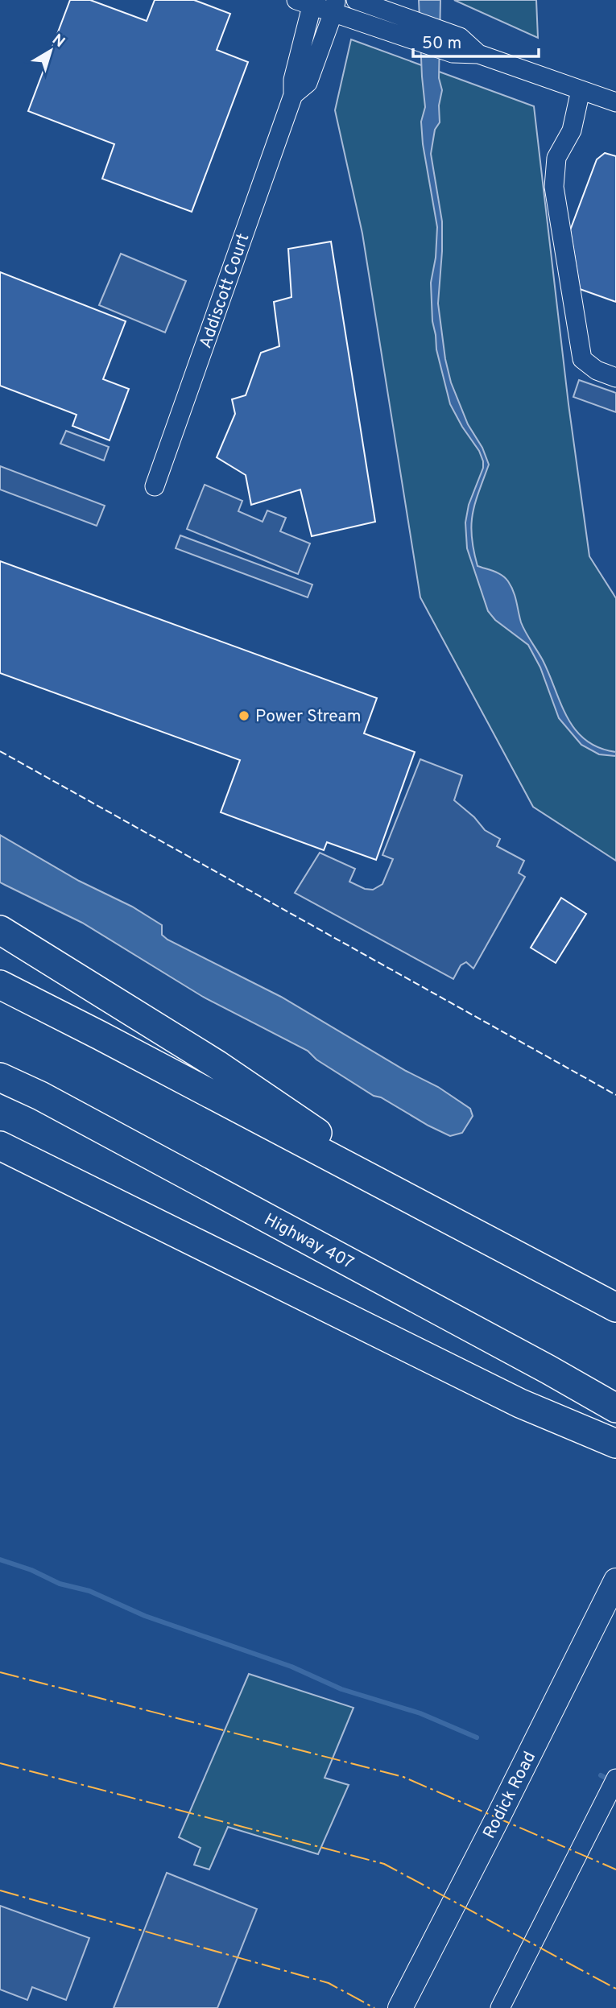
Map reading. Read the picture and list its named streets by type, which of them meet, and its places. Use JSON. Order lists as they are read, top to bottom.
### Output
{
  "streets": {
    "highway": ["Highway 407"],
    "main road": ["Rodick Road"],
    "street": ["Addiscott Court"]
  },
  "places": ["Power Stream"],
  "scale_bar": "50 m",
  "north": "top right"
}
